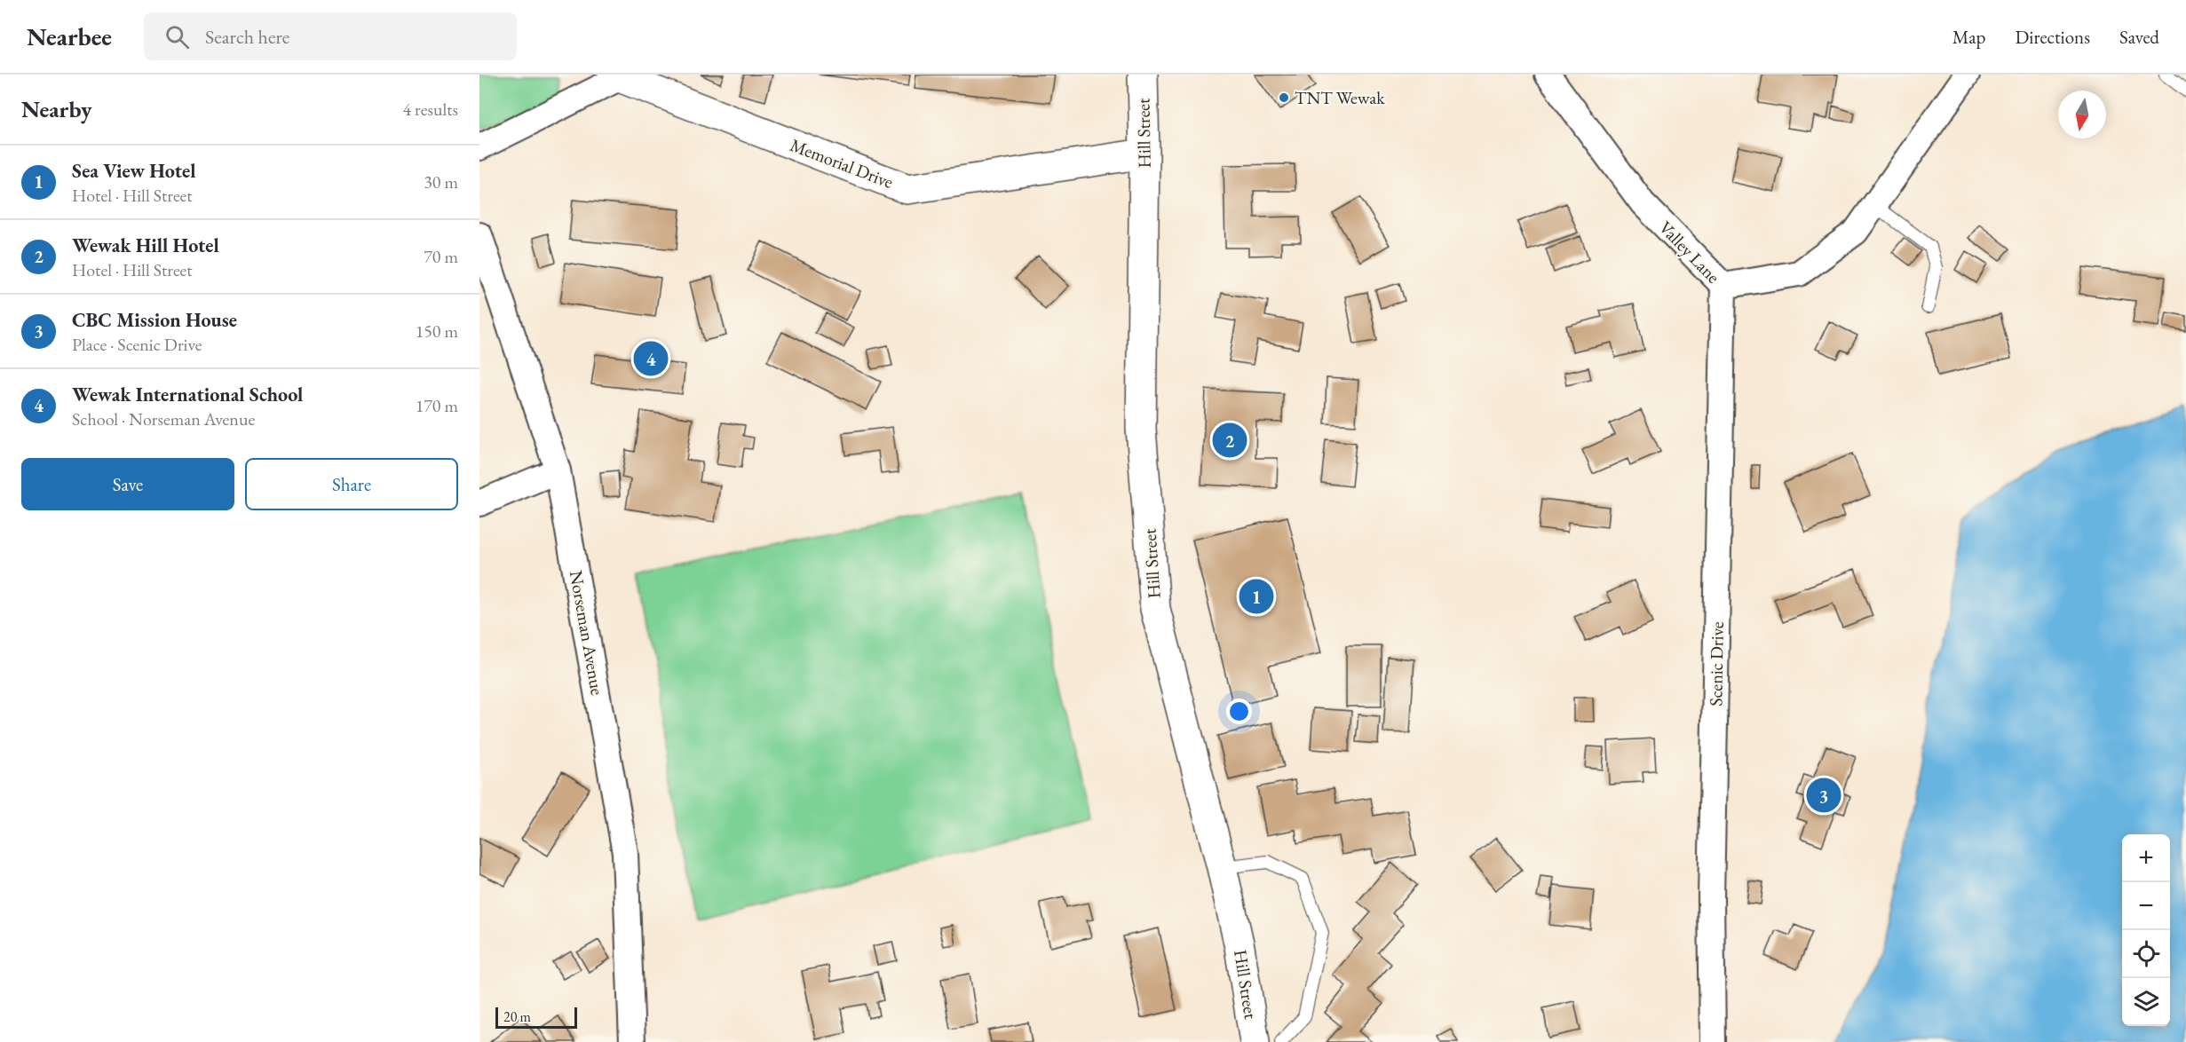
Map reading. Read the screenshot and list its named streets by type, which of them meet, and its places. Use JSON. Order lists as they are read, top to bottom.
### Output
{
  "streets": {
    "street": [
      "Hill Street",
      "Memorial Drive",
      "Valley Lane",
      "Norseman Avenue",
      "Scenic Drive"
    ]
  },
  "crossings": [
    ["Hill Street", "Memorial Drive"],
    ["Valley Lane", "Scenic Drive"]
  ],
  "places": ["TNT Wewak"],
  "scale_bar": "20 m",
  "north": "bottom",
  "page": {
    "header": "Nearbee",
    "search": "Search here",
    "nav": ["Map", "Directions", "Saved"],
    "heading": ["Nearby", "4 results"],
    "list": [
      {
        "mark": "1",
        "name": "Sea View Hotel",
        "note": "Hotel · Hill Street",
        "value": "30 m"
      },
      {
        "mark": "2",
        "name": "Wewak Hill Hotel",
        "note": "Hotel · Hill Street",
        "value": "70 m"
      },
      {
        "mark": "3",
        "name": "CBC Mission House",
        "note": "Place · Scenic Drive",
        "value": "150 m"
      },
      {
        "mark": "4",
        "name": "Wewak International School",
        "note": "School · Norseman Avenue",
        "value": "170 m"
      }
    ],
    "pins": [
      "4",
      "2",
      "1",
      "3"
    ],
    "buttons": ["Save", "Share"],
    "map_buttons": ["+", "−"],
    "scale": "20 m"
  }
}
